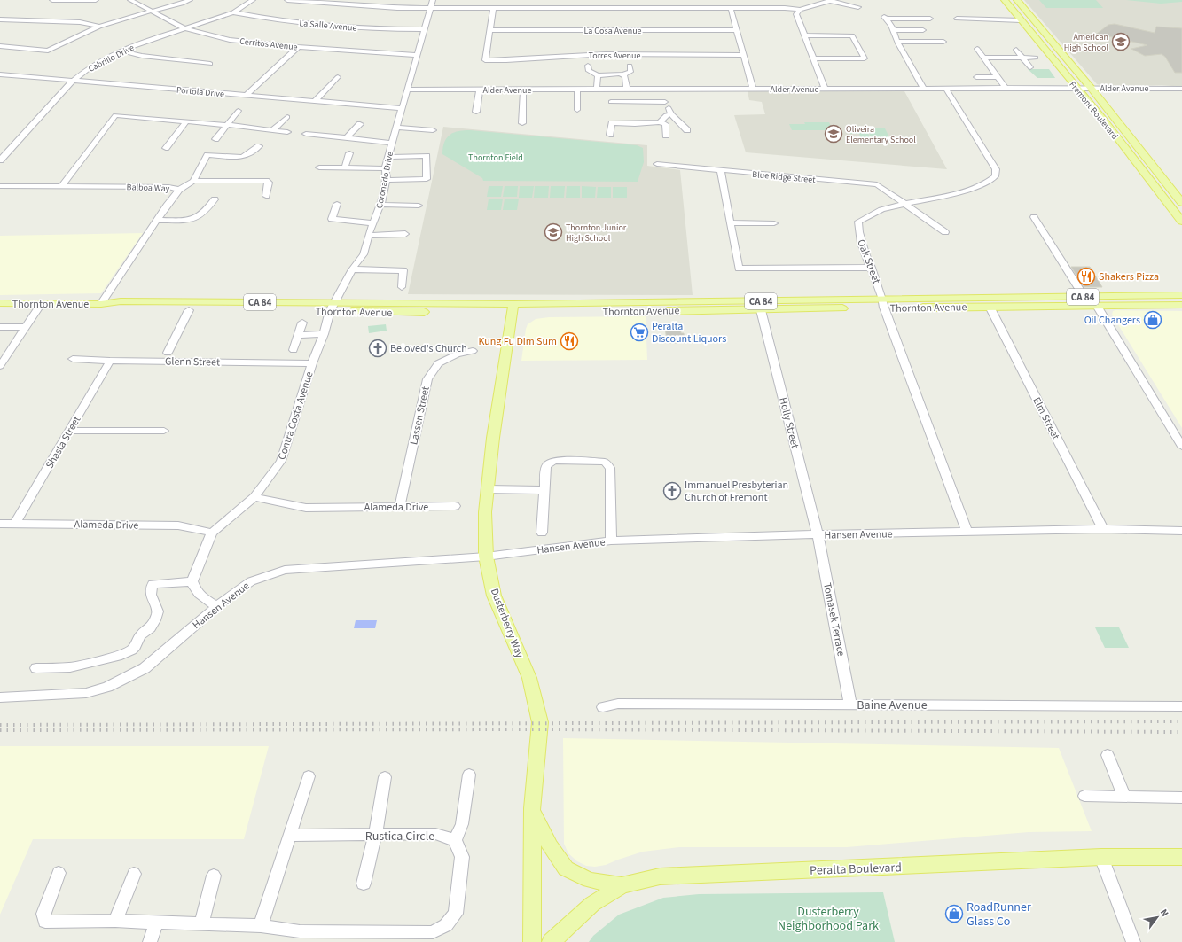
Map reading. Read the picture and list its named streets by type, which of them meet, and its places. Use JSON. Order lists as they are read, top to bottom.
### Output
{
  "streets": {
    "main road": [
      "Fremont Boulevard",
      "CA 84",
      "Thornton Avenue",
      "Dusterberry Way",
      "Peralta Boulevard"
    ],
    "street": [
      "La Salle Avenue",
      "La Cosa Avenue",
      "Cerritos Avenue",
      "Torres Avenue",
      "Cabrillo Drive",
      "Alder Avenue",
      "Portola Drive",
      "Blue Ridge Street",
      "Coronado Drive",
      "Balboa Way",
      "Oak Street",
      "Glenn Street",
      "Contra Costa Avenue",
      "Lassen Street",
      "Elm Street",
      "Holly Street",
      "Shasta Street",
      "Alameda Drive",
      "Hansen Avenue",
      "Tomasek Terrace",
      "Baine Avenue",
      "Rustica Circle"
    ]
  },
  "crossings": [
    ["La Salle Avenue", "Cabrillo Drive"],
    ["La Salle Avenue", "Coronado Drive"],
    ["La Cosa Avenue", "Torres Avenue"],
    ["Cerritos Avenue", "Cabrillo Drive"],
    ["Cerritos Avenue", "Coronado Drive"],
    ["Cabrillo Drive", "Portola Drive"],
    ["Alder Avenue", "Fremont Boulevard"],
    ["Alder Avenue", "Coronado Drive"],
    ["Alder Avenue", "Oak Street"],
    ["Portola Drive", "Coronado Drive"],
    ["Blue Ridge Street", "Oak Street"],
    ["Coronado Drive", "Thornton Avenue"],
    ["Coronado Drive", "Contra Costa Avenue"],
    ["Balboa Way", "Thornton Avenue"],
    ["Oak Street", "Thornton Avenue"],
    ["Oak Street", "Hansen Avenue"],
    ["Thornton Avenue", "Contra Costa Avenue"],
    ["Thornton Avenue", "Elm Street"],
    ["Thornton Avenue", "Holly Street"],
    ["Thornton Avenue", "Dusterberry Way"],
    ["Glenn Street", "Contra Costa Avenue"],
    ["Glenn Street", "Shasta Street"],
    ["Contra Costa Avenue", "Alameda Drive"],
    ["Lassen Street", "Alameda Drive"],
    ["Elm Street", "Hansen Avenue"],
    ["Holly Street", "Hansen Avenue"],
    ["Holly Street", "Tomasek Terrace"],
    ["Shasta Street", "Alameda Drive"],
    ["Hansen Avenue", "Tomasek Terrace"],
    ["Hansen Avenue", "Dusterberry Way"],
    ["Tomasek Terrace", "Baine Avenue"]
  ],
  "parks": ["Thornton Field", "Dusterberry Neighborhood Park"],
  "places": {
    "school or university": ["American High School", "Oliveira Elementary School", "Thornton Junior High School"],
    "restaurant": ["Shakers Pizza", "Kung Fu Dim Sum"],
    "shop": ["Oil Changers", "RoadRunner Glass Co"],
    "supermarket": ["Peralta Discount Liquors"],
    "church": ["Beloved's Church", "Immanuel Presbyterian Church of Fremont"]
  },
  "north": "top right"
}
